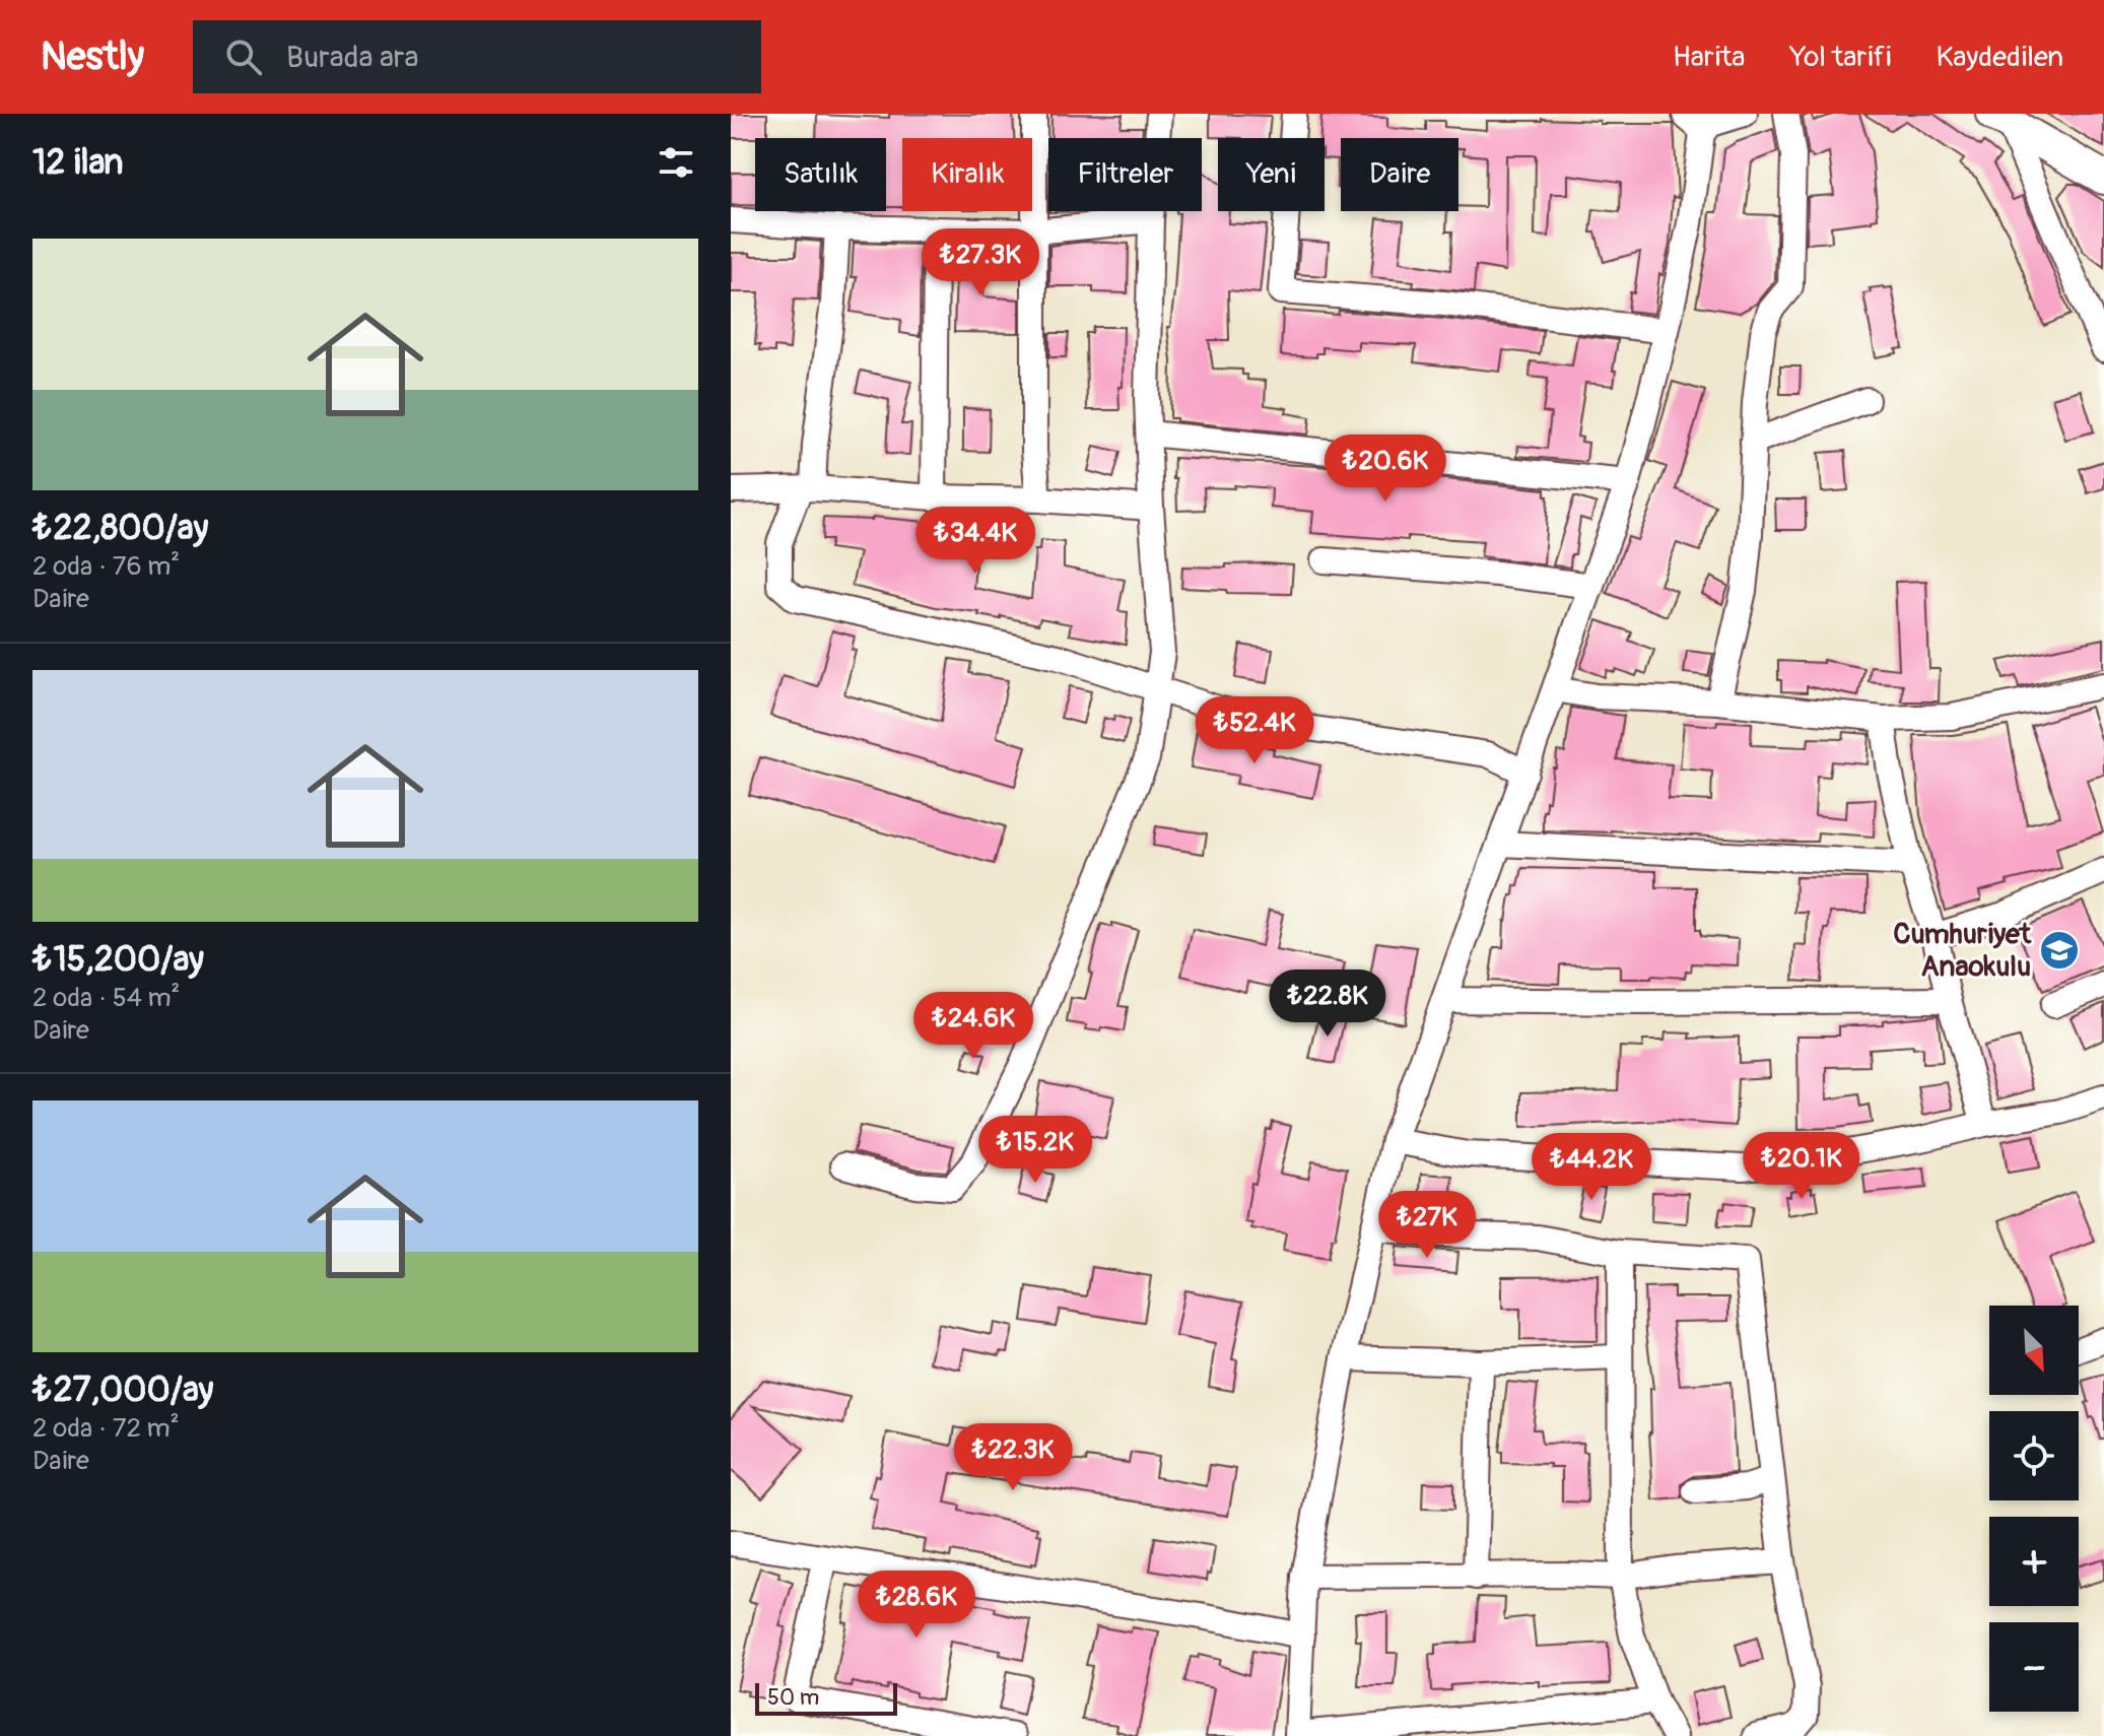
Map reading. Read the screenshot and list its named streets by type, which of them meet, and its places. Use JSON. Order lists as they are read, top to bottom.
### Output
{
  "places": {
    "school or university": ["Cumhuriyet Anaokulu"]
  },
  "scale_bar": "50 m",
  "north": "bottom right",
  "page": {
    "header": "Nestly",
    "search": "Burada ara",
    "nav": ["Harita", "Yol tarifi", "Kaydedilen"],
    "heading": "12 ilan",
    "chip": [
      "Satılık",
      "Kiralık",
      "Filtreler",
      "Yeni",
      "Daire"
    ],
    "list": [
      {
        "name": "₺22,800/ay",
        "note": "2 oda · 76 m² · Daire"
      },
      {
        "name": "₺15,200/ay",
        "note": "2 oda · 54 m² · Daire"
      },
      {
        "name": "₺27,000/ay",
        "note": "2 oda · 72 m² · Daire"
      }
    ],
    "price": [
      "₺27.3K",
      "₺20.6K",
      "₺34.4K",
      "₺52.4K",
      "₺22.8K",
      "₺24.6K",
      "₺15.2K",
      "₺20.1K",
      "₺44.2K",
      "₺27K",
      "₺22.3K",
      "₺28.6K"
    ],
    "map_buttons": ["+", "−"],
    "scale": "50 m"
  }
}
